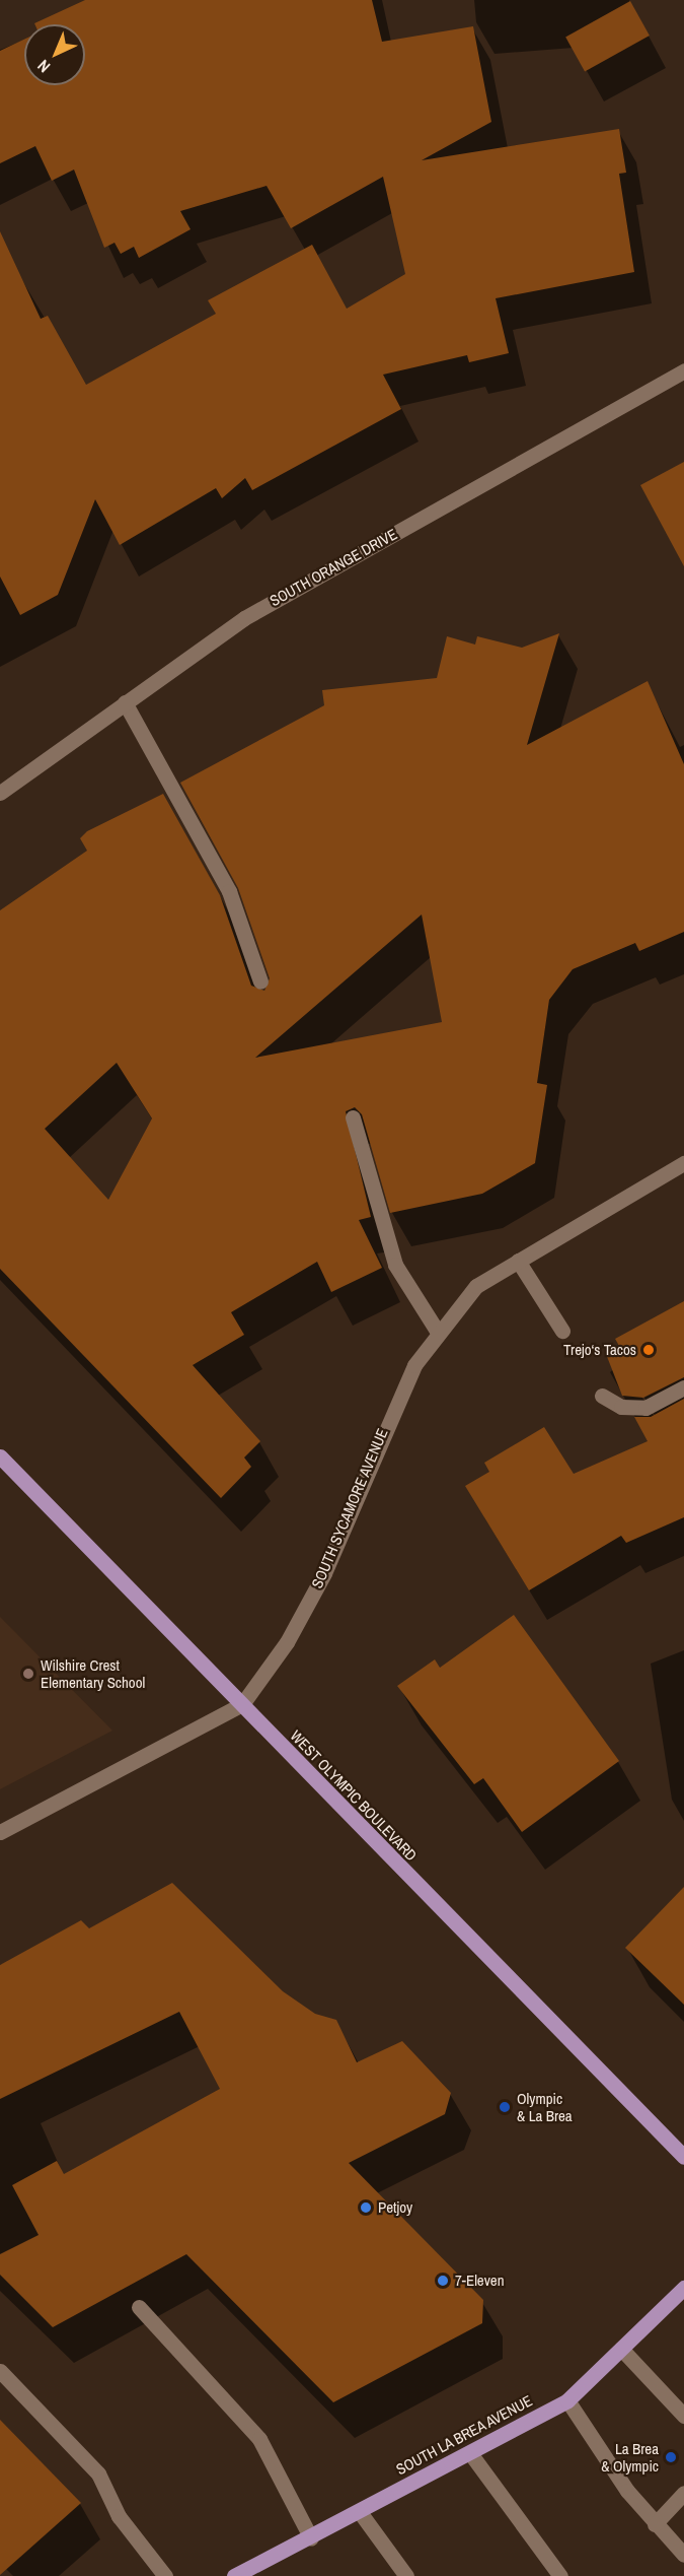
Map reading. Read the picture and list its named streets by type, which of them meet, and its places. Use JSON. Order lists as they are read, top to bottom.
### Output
{
  "streets": {
    "main road": ["WEST OLYMPIC BOULEVARD", "SOUTH LA BREA AVENUE"],
    "street": ["SOUTH ORANGE DRIVE", "SOUTH SYCAMORE AVENUE"]
  },
  "crossings": [
    ["SOUTH SYCAMORE AVENUE", "WEST OLYMPIC BOULEVARD"]
  ],
  "places": [
    "Trejo‘s Tacos",
    "Wilshire Crest Elementary School",
    "Olympic & La Brea",
    "Petjoy",
    "7-Eleven",
    "La Brea & Olympic"
  ],
  "north": "bottom left"
}
